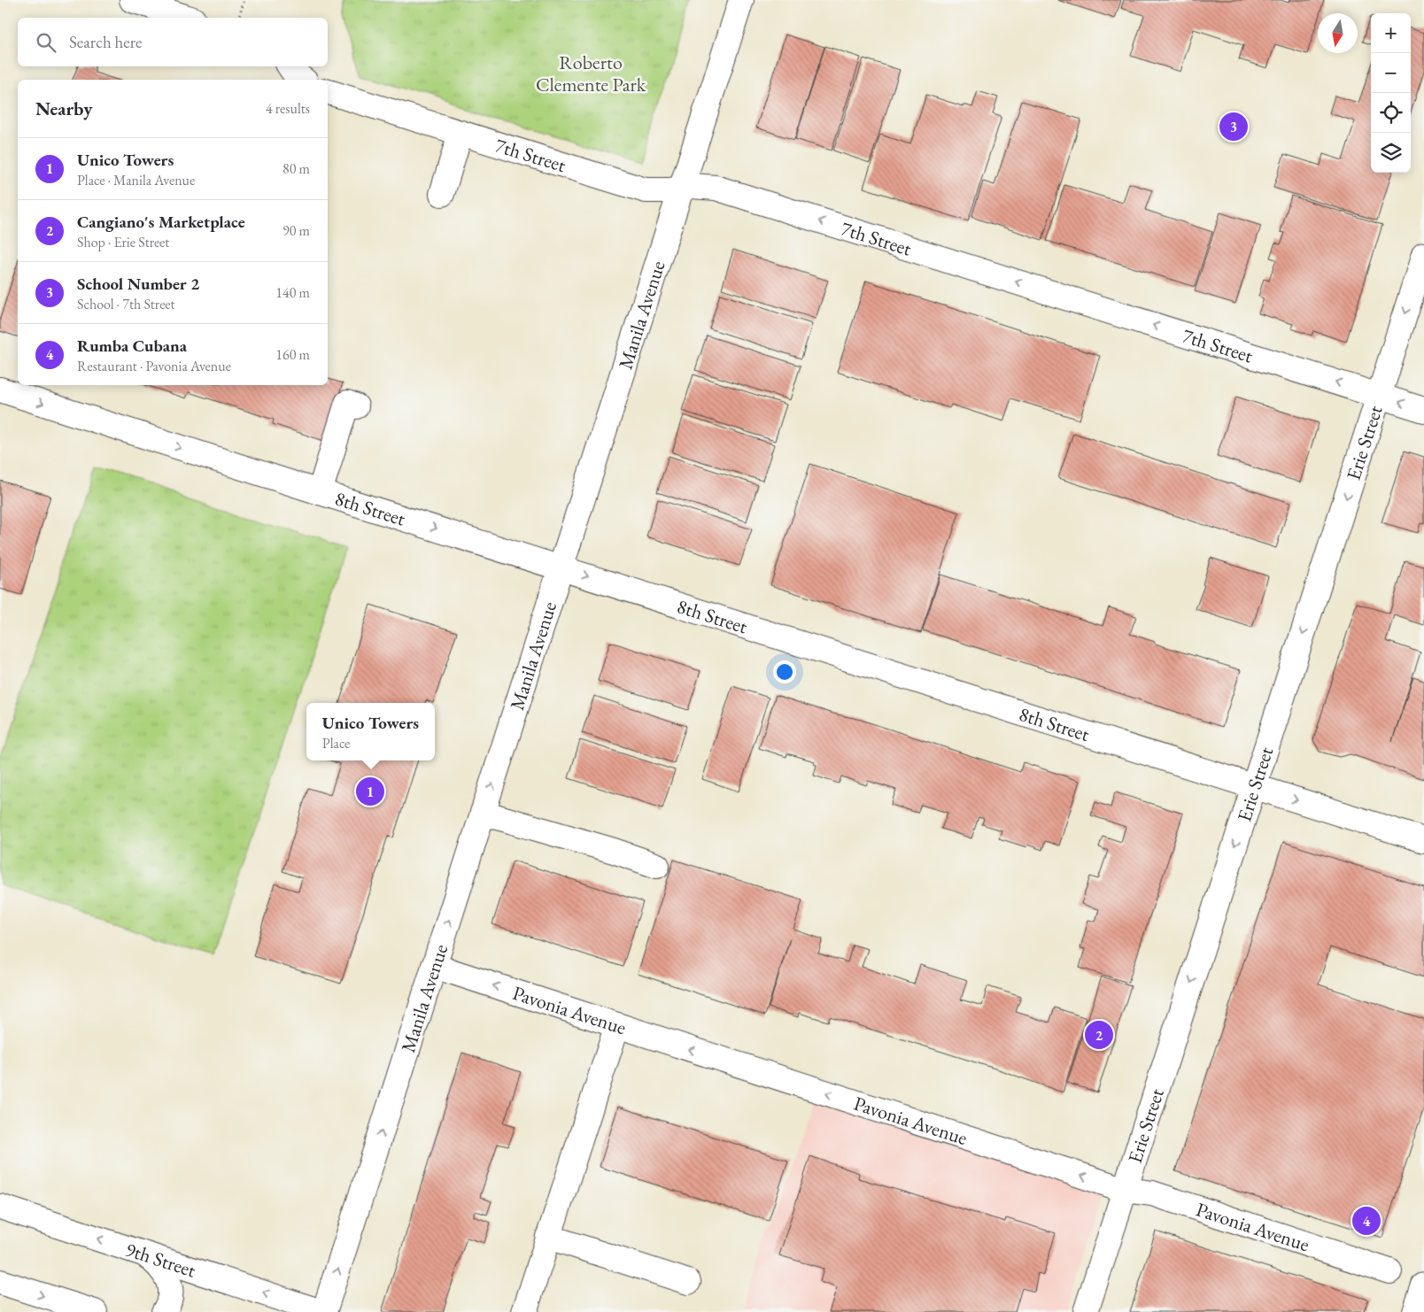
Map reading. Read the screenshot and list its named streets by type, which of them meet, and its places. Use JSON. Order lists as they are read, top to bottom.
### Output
{
  "streets": {
    "street": [
      "7th Street",
      "Manila Avenue",
      "Erie Street",
      "8th Street",
      "Pavonia Avenue",
      "9th Street"
    ]
  },
  "crossings": [
    ["7th Street", "Manila Avenue"],
    ["7th Street", "Erie Street"],
    ["Manila Avenue", "8th Street"],
    ["Manila Avenue", "Pavonia Avenue"],
    ["Manila Avenue", "9th Street"],
    ["Erie Street", "8th Street"],
    ["Erie Street", "Pavonia Avenue"]
  ],
  "one_way": [
    "7th Street",
    "Erie Street",
    "8th Street",
    "Pavonia Avenue",
    "9th Street"
  ],
  "parks": ["Roberto Clemente Park"],
  "north": "bottom",
  "page": {
    "map_buttons": ["+", "−"],
    "search": "Search here",
    "heading": ["Nearby", "4 results"],
    "pins": [
      "3",
      "1",
      "2",
      "4"
    ],
    "list": [
      {
        "mark": "1",
        "name": "Unico Towers",
        "note": "Place · Manila Avenue",
        "value": "80 m"
      },
      {
        "mark": "2",
        "name": "Cangiano's Marketplace",
        "note": "Shop · Erie Street",
        "value": "90 m"
      },
      {
        "mark": "3",
        "name": "School Number 2",
        "note": "School · 7th Street",
        "value": "140 m"
      },
      {
        "mark": "4",
        "name": "Rumba Cubana",
        "note": "Restaurant · Pavonia Avenue",
        "value": "160 m"
      }
    ],
    "popup": ["Unico Towers", "Place"]
  }
}
